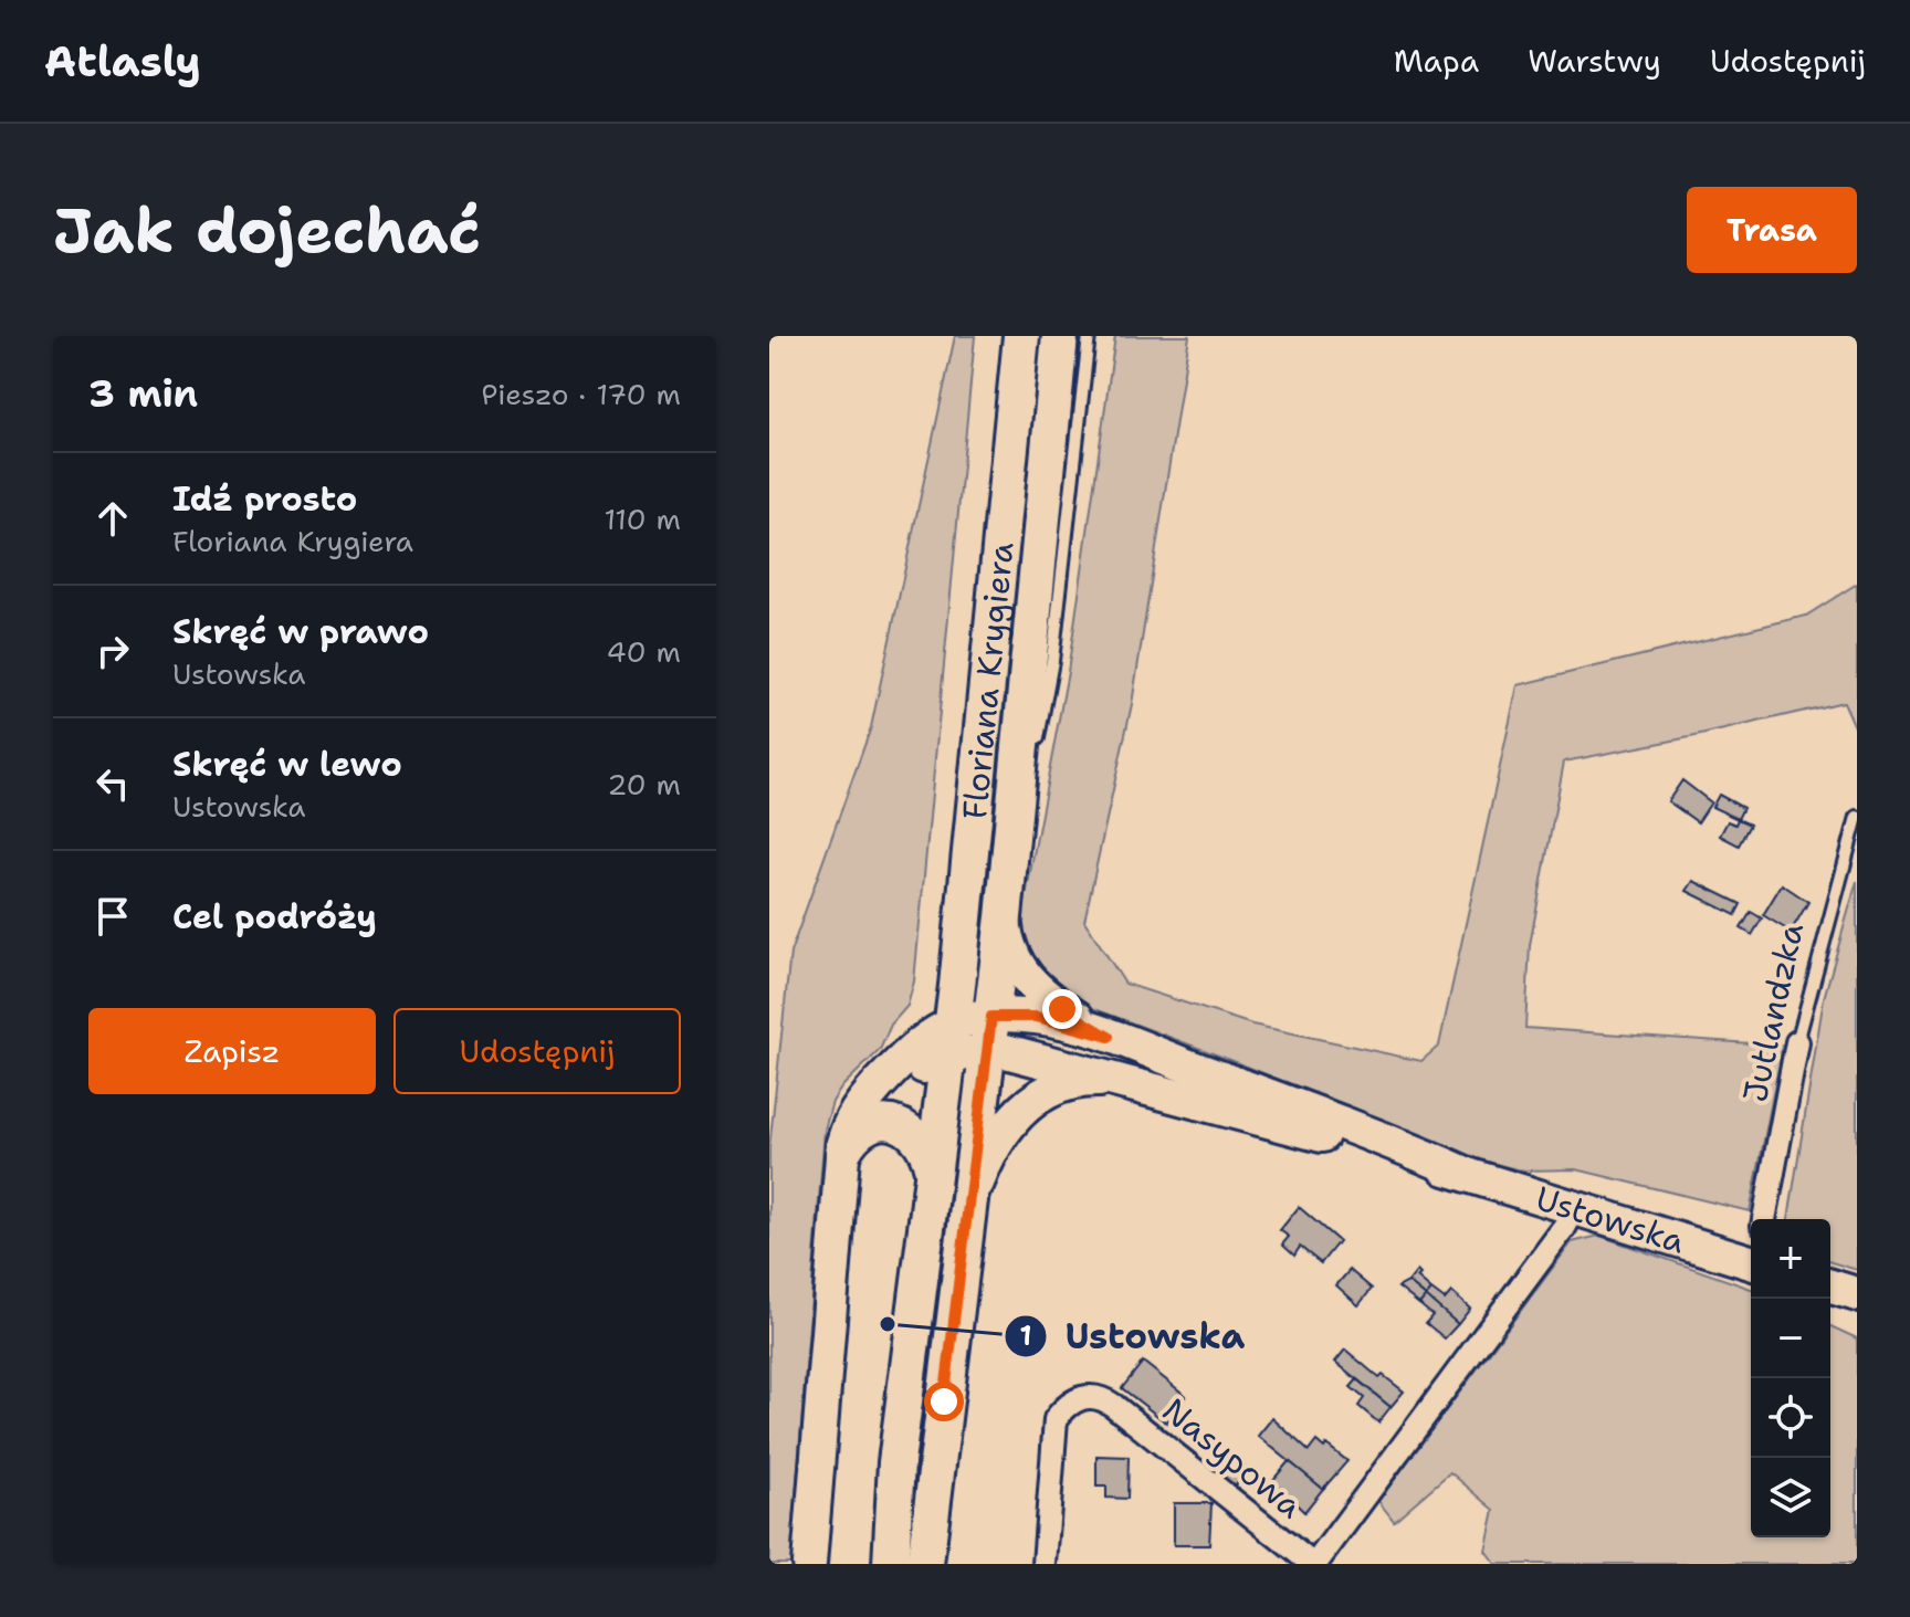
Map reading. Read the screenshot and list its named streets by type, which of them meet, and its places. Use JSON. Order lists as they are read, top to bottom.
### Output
{
  "streets": {
    "main road": ["Floriana Krygiera"],
    "street": ["Jutlandzka", "Ustowska", "Nasypowa"]
  },
  "crossings": [
    ["Floriana Krygiera", "Ustowska"],
    ["Ustowska", "Nasypowa"]
  ],
  "places": ["Ustowska"],
  "page": {
    "header": "Atlasly",
    "nav": ["Mapa", "Warstwy", "Udostępnij"],
    "buttons": [
      "Trasa",
      ["Zapisz", "Udostępnij"]
    ],
    "title": "Jak dojechać",
    "heading": ["3 min", "Pieszo · 170 m"],
    "list": [
      ["Idź prosto", "Floriana Krygiera", "110 m"],
      ["Skręć w prawo", "Ustowska", "40 m"],
      ["Skręć w lewo", "Ustowska", "20 m"],
      "Cel podróży"
    ],
    "map_buttons": ["+", "−"]
  }
}
